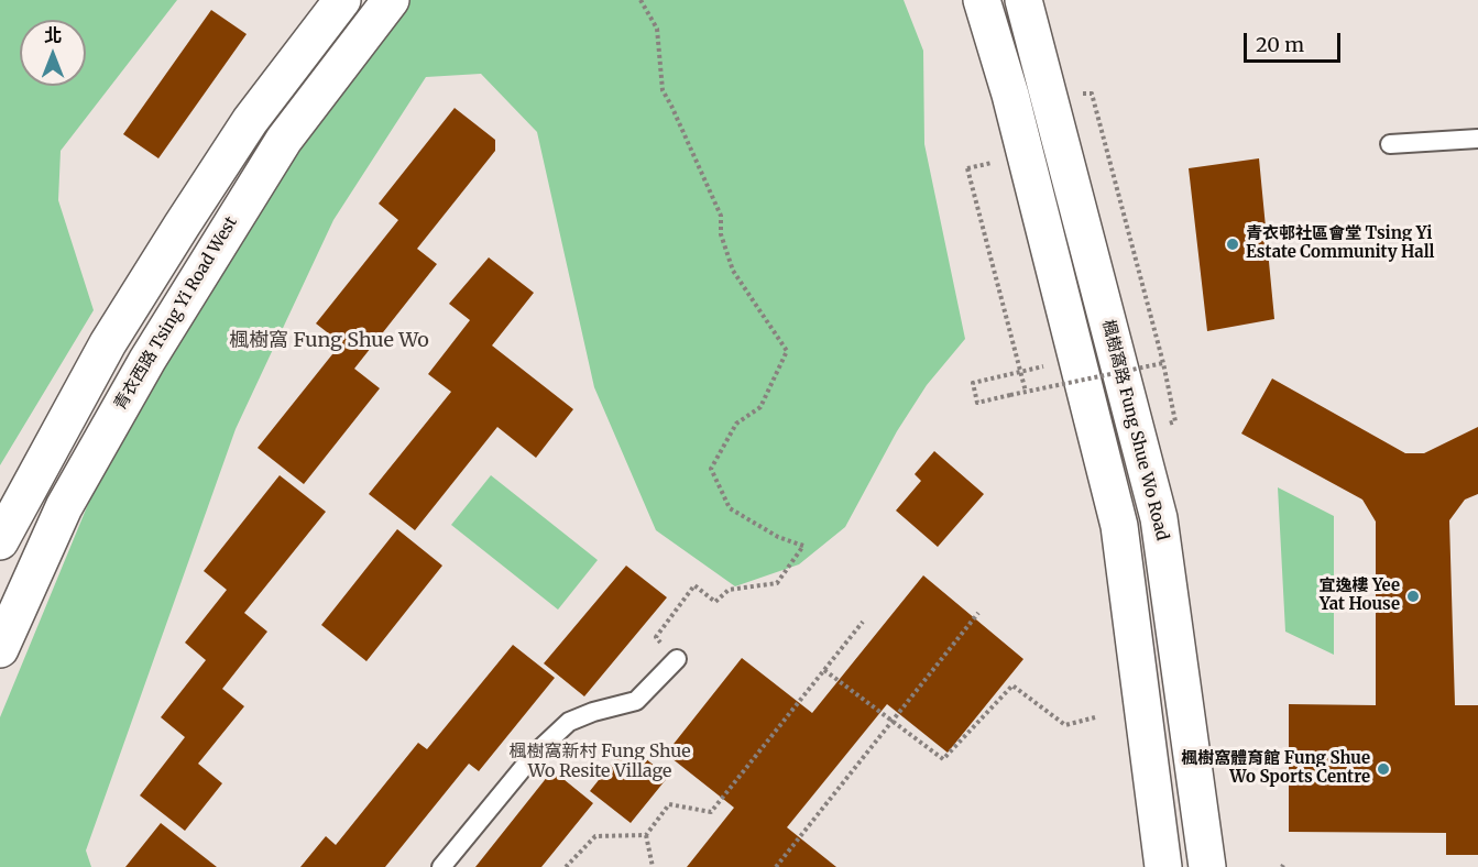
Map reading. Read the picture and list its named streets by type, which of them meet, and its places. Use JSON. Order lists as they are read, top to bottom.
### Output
{
  "streets": {
    "main road": ["青衣西路 Tsing Yi Road West", "楓樹窩路 Fung Shue Wo Road"]
  },
  "districts": ["楓樹窩 Fung Shue Wo", "楓樹窩新村 Fung Shue Wo Resite Village"],
  "places": ["青衣邨社區會堂 Tsing Yi Estate Community Hall", "宜逸樓 Yee Yat House", "楓樹窩體育館 Fung Shue Wo Sports Centre"],
  "scale_bar": "20 m",
  "north": "top"
}
